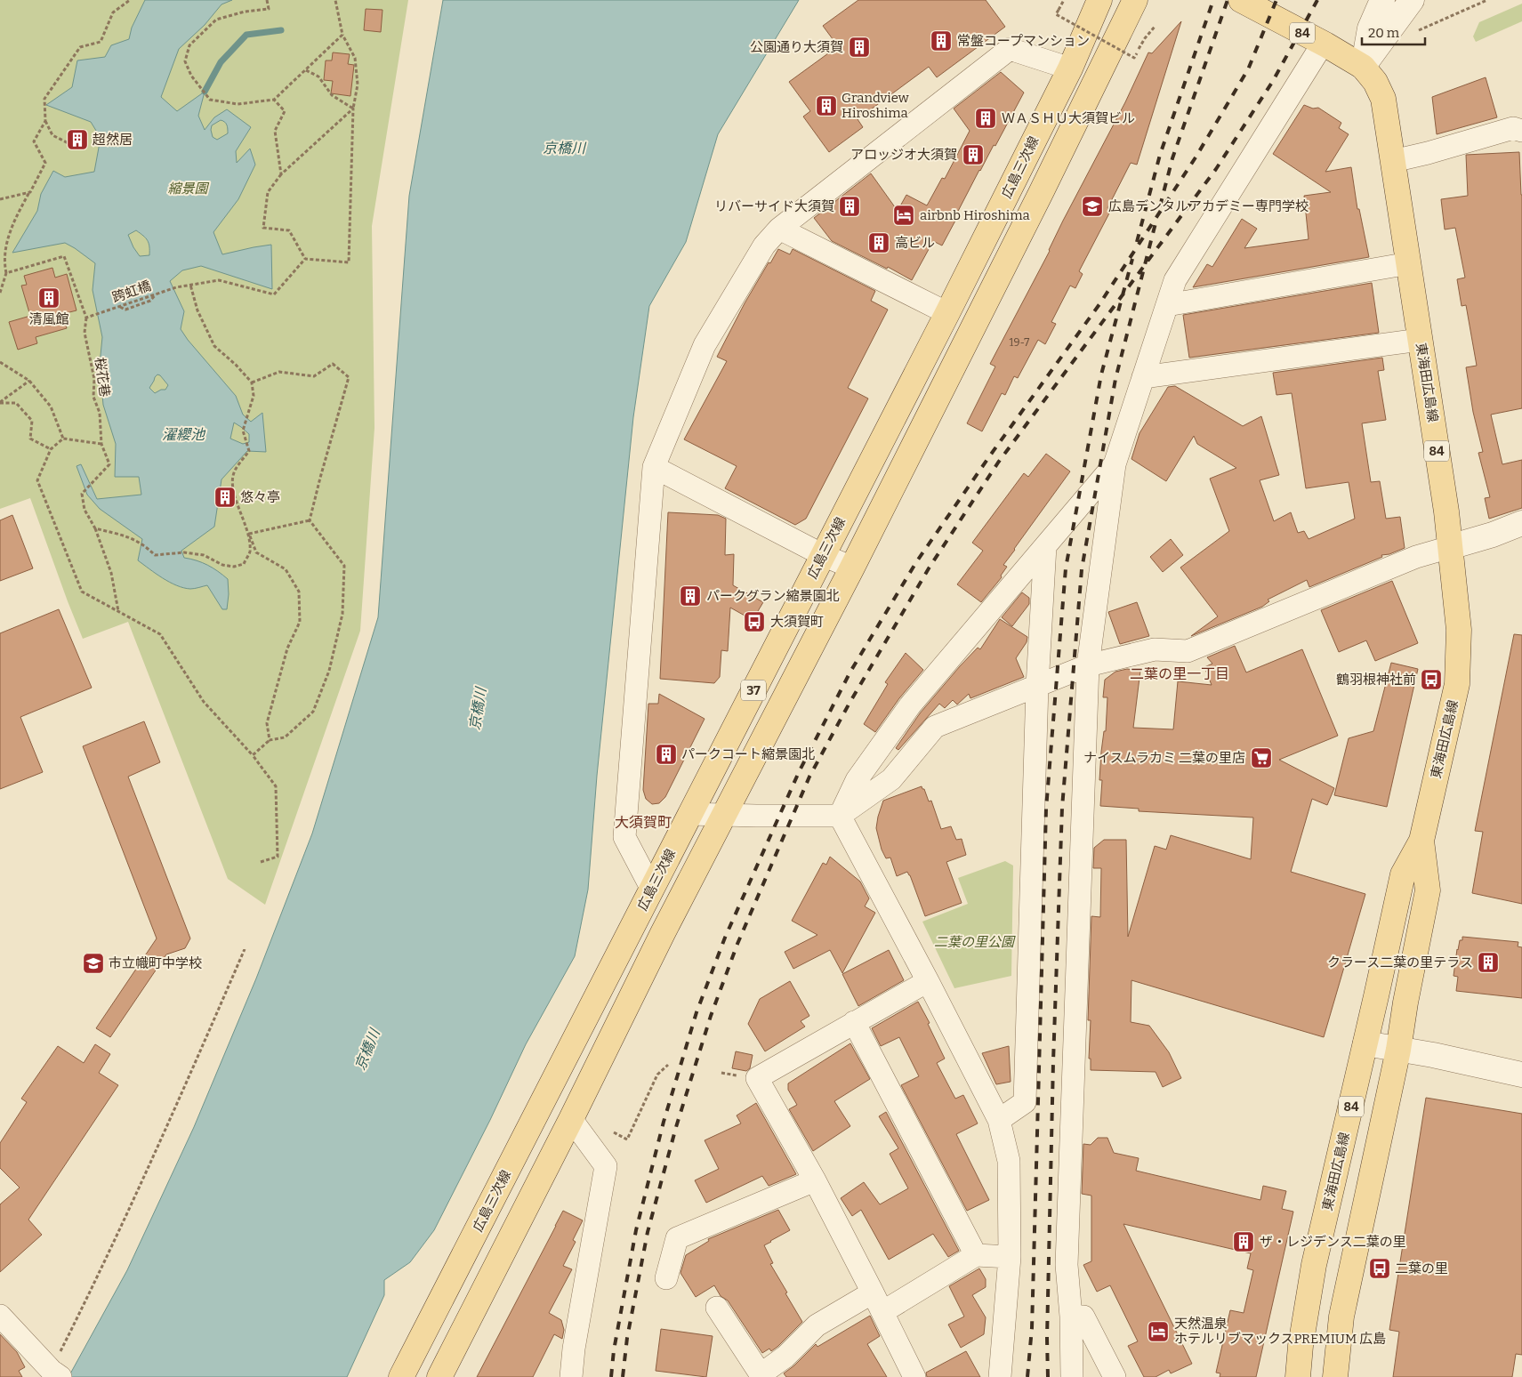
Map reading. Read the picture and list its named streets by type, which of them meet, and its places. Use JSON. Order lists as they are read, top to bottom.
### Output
{
  "streets": {
    "main road": [
      "84",
      "広島三次線",
      "東海田広島線",
      "37"
    ],
    "path": ["跨虹橋", "桜花巷"]
  },
  "crossings": [
    ["跨虹橋", "桜花巷"]
  ],
  "districts": ["二葉の里一丁目", "大須賀町"],
  "water": ["京橋川", "濯纓池"],
  "parks": ["縮景園", "二葉の里公園"],
  "places": {
    "building": [
      "常盤コープマンション",
      "公園通り大須賀",
      "Grandview Hiroshima",
      "ＷＡＳＨＵ大須賀ビル",
      "超然居",
      "アロッジオ大須賀",
      "リバーサイド大須賀",
      "高ビル",
      "清風館",
      "悠々亭",
      "パークグラン縮景園北",
      "パークコート縮景園北",
      "クラース二葉の里テラス",
      "ザ・レジデンス二葉の里"
    ],
    "school or university": ["広島デンタルアカデミー専門学校", "市立幟町中学校"],
    "hotel": ["airbnb Hiroshima", "天然温泉 ホテルリブマックスPREMIUM 広島"],
    "bus stop": ["大須賀町", "鶴羽根神社前", "二葉の里"],
    "supermarket": ["ナイスムラカミ 二葉の里店"]
  },
  "house_numbers": ["19-7"],
  "scale_bar": "20 m"
}
